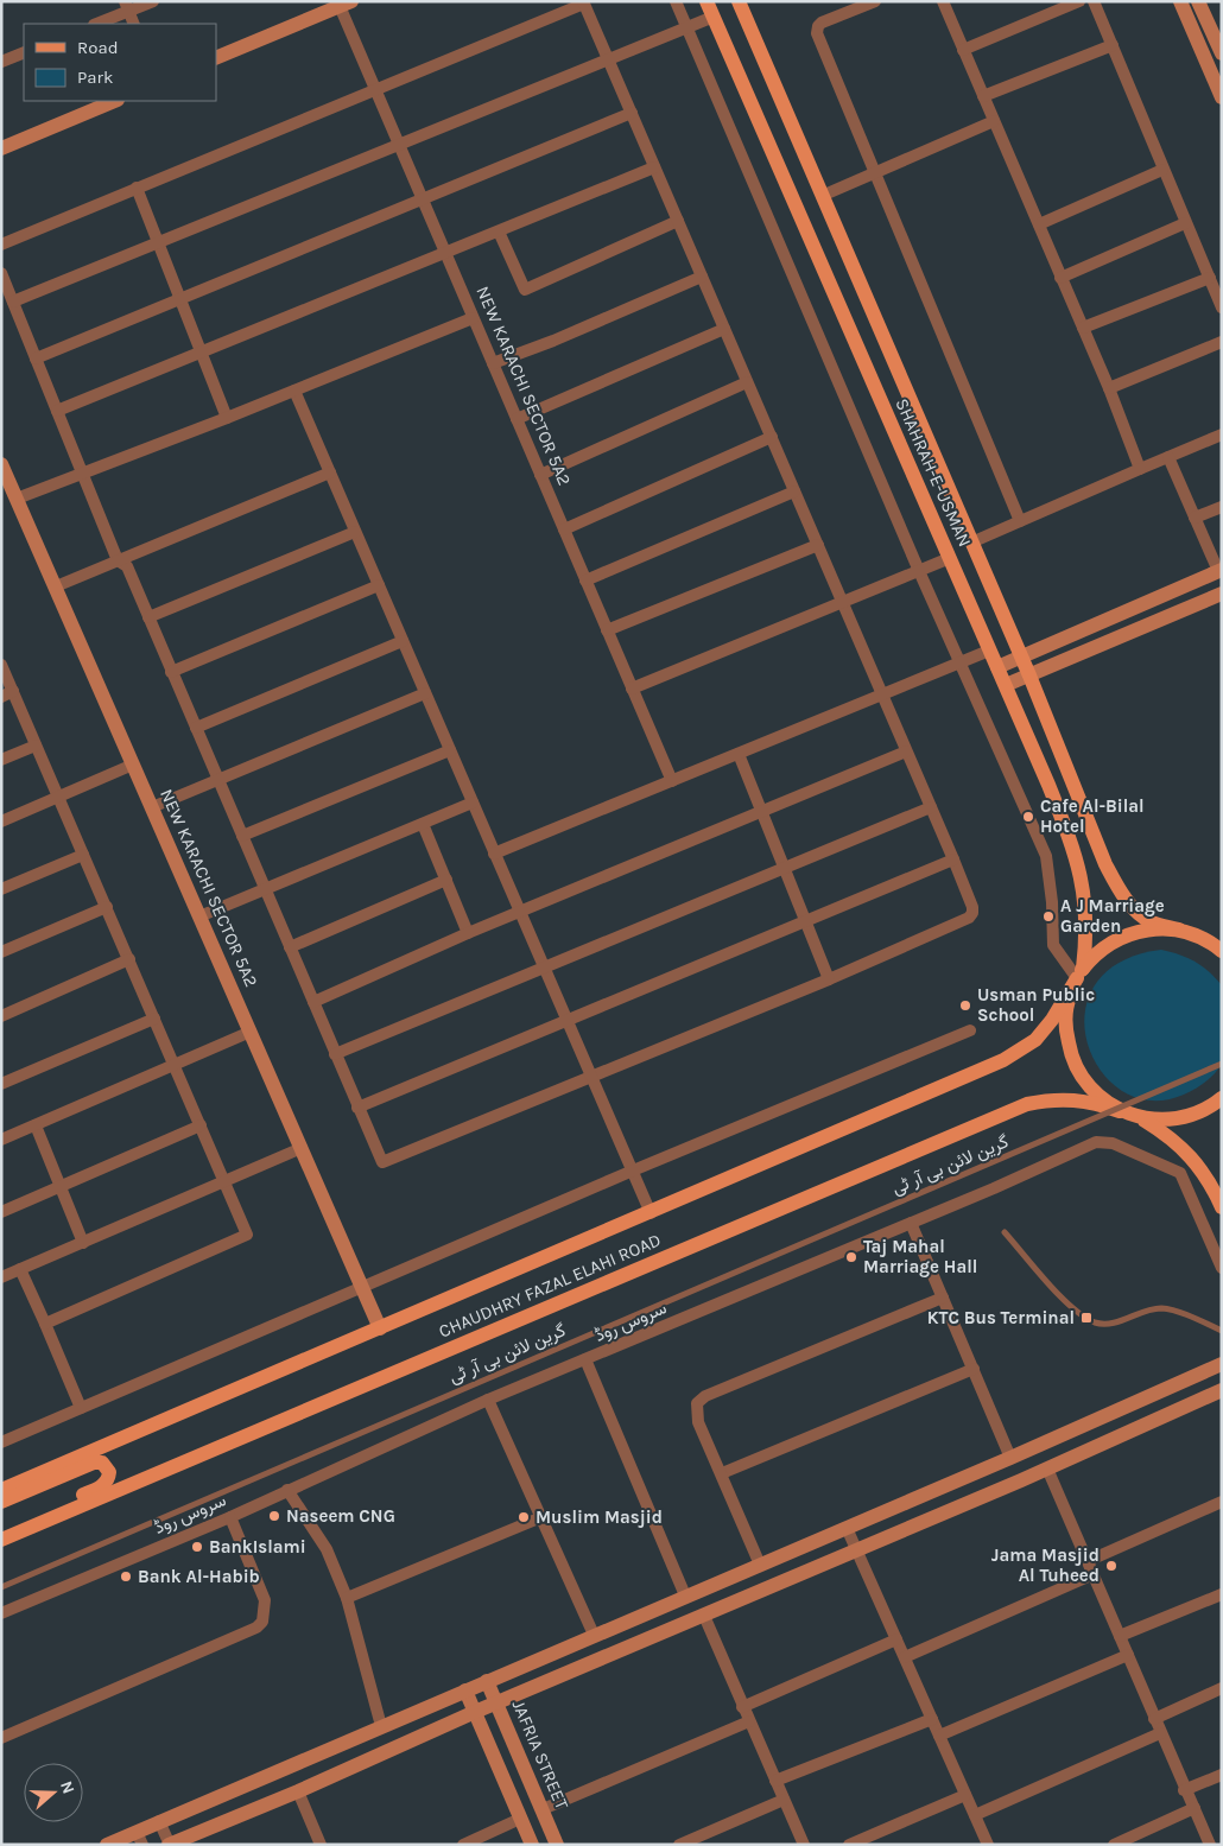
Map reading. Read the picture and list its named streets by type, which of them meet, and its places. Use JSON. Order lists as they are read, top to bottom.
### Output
{
  "streets": {
    "main road": ["SHAHRAH-E-USMAN", "CHAUDHRY FAZAL ELAHI ROAD"],
    "street": ["NEW KARACHI SECTOR 5A2", "سروس روڈ", "JAFRIA STREET"],
    "lane": ["گرین لائن بی آر ٹی"]
  },
  "crossings": [
    ["NEW KARACHI SECTOR 5A2", "CHAUDHRY FAZAL ELAHI ROAD"],
    ["SHAHRAH-E-USMAN", "CHAUDHRY FAZAL ELAHI ROAD"]
  ],
  "places": {
    "other": [
      "Cafe Al-Bilal Hotel",
      "A J Marriage Garden",
      "Usman Public School",
      "Taj Mahal Marriage Hall",
      "Naseem CNG",
      "Muslim Masjid",
      "BankIslami",
      "Jama Masjid Al Tuheed",
      "Bank Al-Habib"
    ],
    "transit": ["KTC Bus Terminal"]
  },
  "legend": ["Road", "Park"],
  "north": "right"
}
